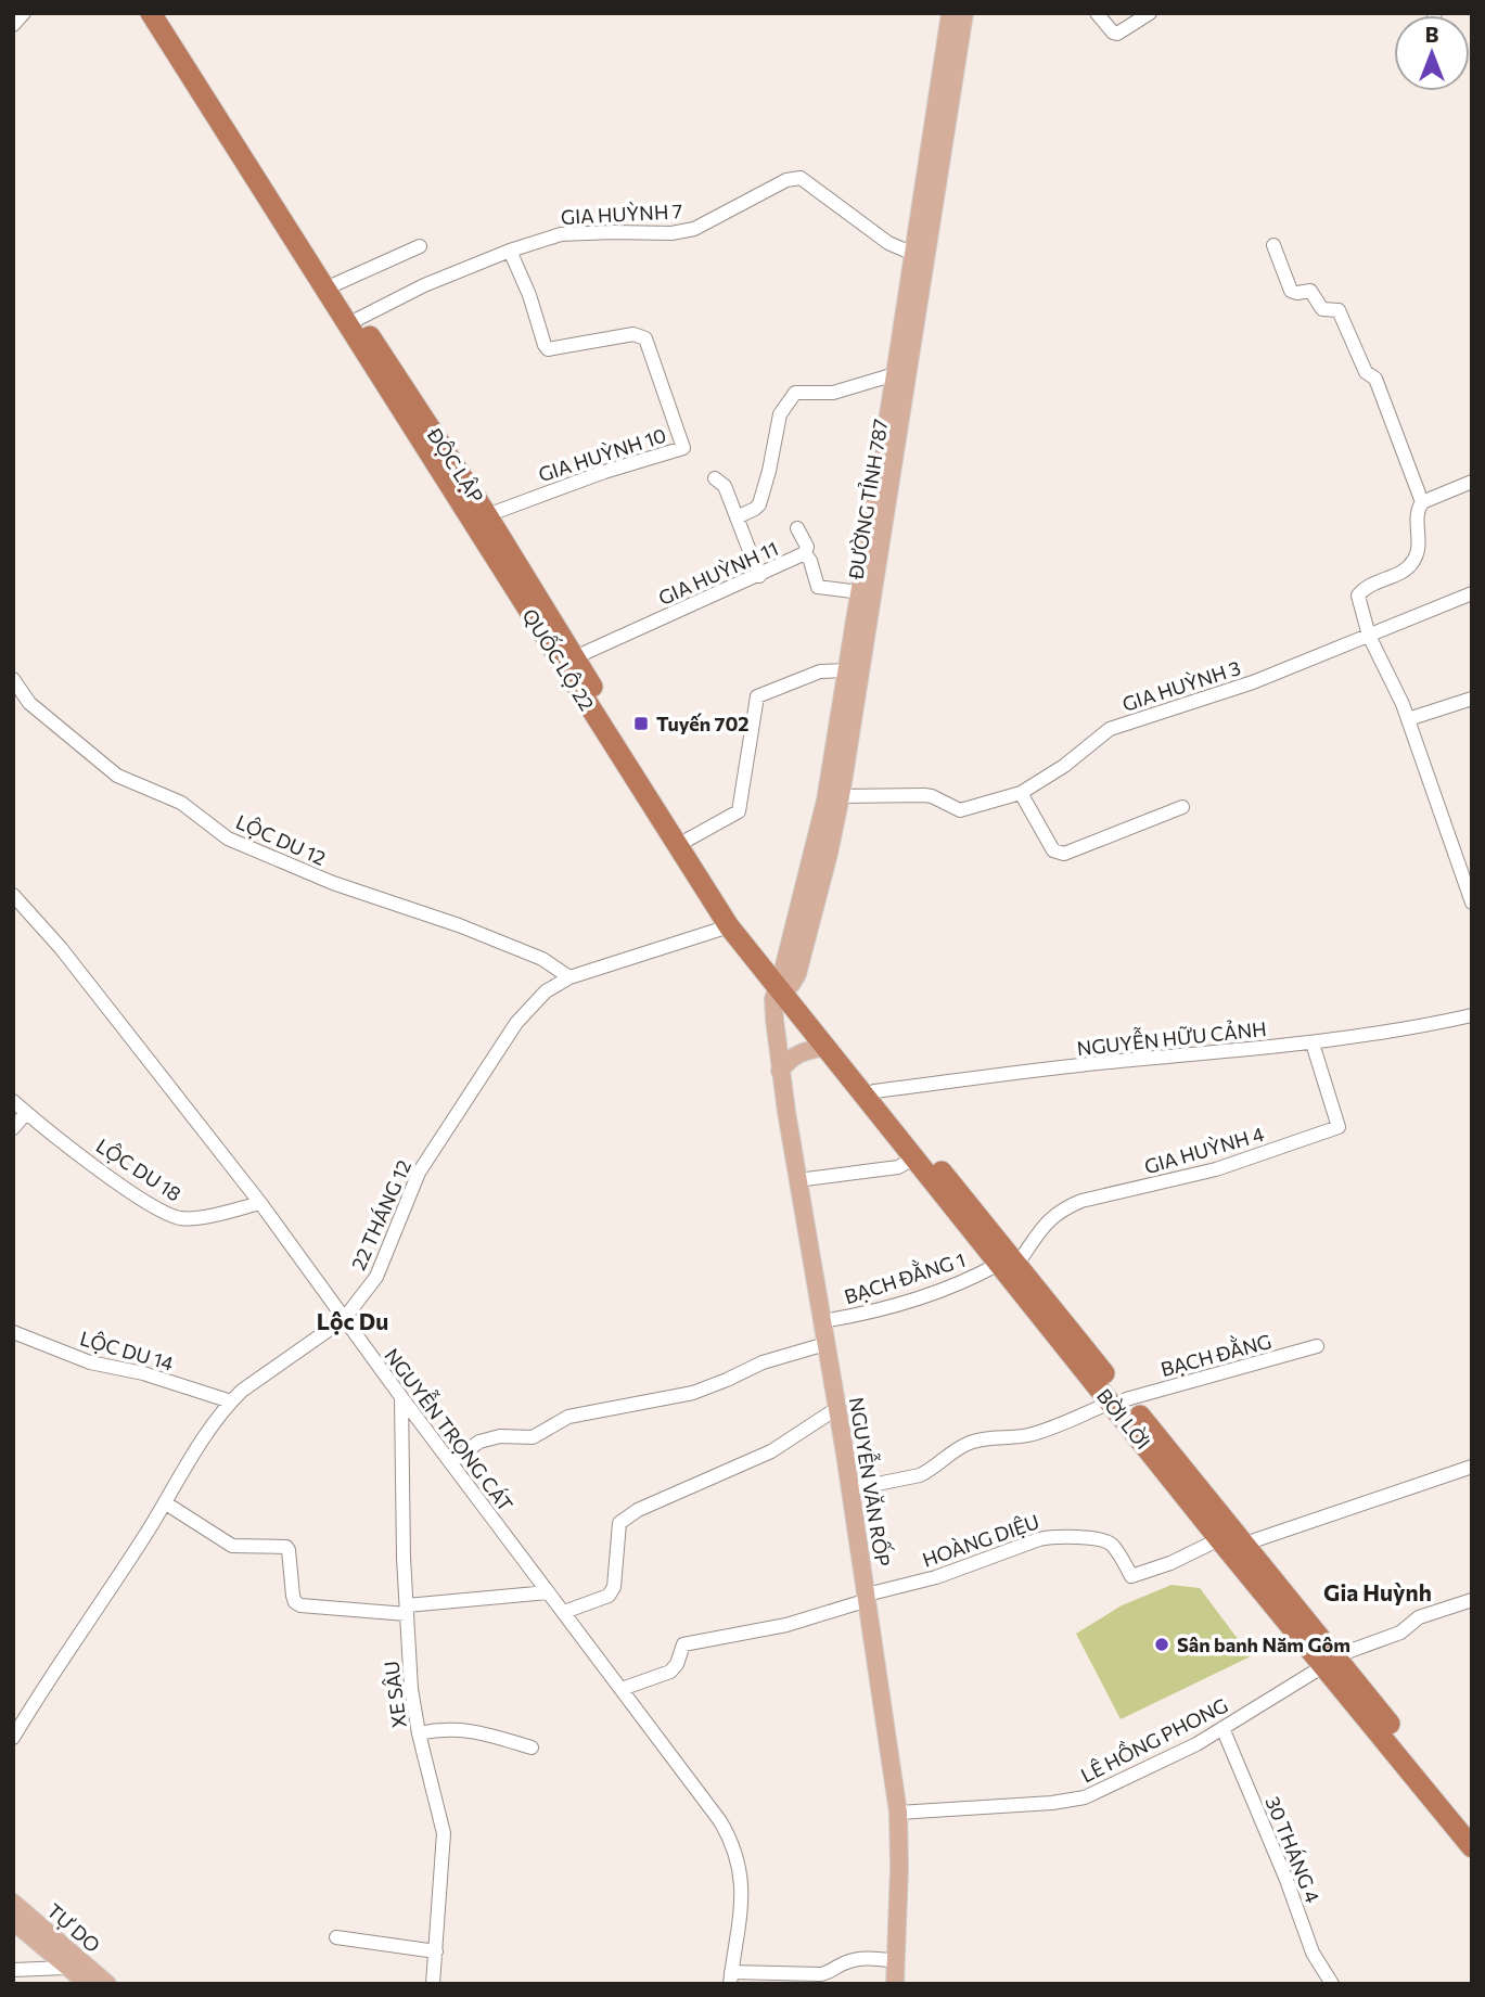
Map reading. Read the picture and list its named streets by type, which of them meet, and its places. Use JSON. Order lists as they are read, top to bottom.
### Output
{
  "streets": {
    "highway": ["ĐỘC LẬP", "QUỐC LỘ 22", "BỜI LỜI"],
    "main road": ["ĐƯỜNG TỈNH 787", "NGUYỄN VĂN RỐP", "TỰ DO"],
    "street": [
      "GIA HUỲNH 7",
      "GIA HUỲNH 10",
      "GIA HUỲNH 11",
      "GIA HUỲNH 3",
      "LỘC DU 12",
      "NGUYỄN HỮU CẢNH",
      "GIA HUỲNH 4",
      "LỘC DU 18",
      "22 THÁNG 12",
      "BẠCH ĐẰNG 1",
      "LỘC DU 14",
      "BẠCH ĐẰNG",
      "NGUYỄN TRỌNG CÁT",
      "HOÀNG DIỆU",
      "XE SÂU",
      "LÊ HỒNG PHONG",
      "30 THÁNG 4"
    ]
  },
  "crossings": [
    ["GIA HUỲNH 7", "GIA HUỲNH 10"],
    ["GIA HUỲNH 7", "ĐỘC LẬP"],
    ["GIA HUỲNH 7", "ĐƯỜNG TỈNH 787"],
    ["GIA HUỲNH 7", "QUỐC LỘ 22"],
    ["GIA HUỲNH 10", "ĐỘC LẬP"],
    ["ĐỘC LẬP", "GIA HUỲNH 11"],
    ["ĐỘC LẬP", "QUỐC LỘ 22"],
    ["ĐỘC LẬP", "22 THÁNG 12"],
    ["ĐƯỜNG TỈNH 787", "GIA HUỲNH 11"],
    ["ĐƯỜNG TỈNH 787", "QUỐC LỘ 22"],
    ["ĐƯỜNG TỈNH 787", "GIA HUỲNH 3"],
    ["ĐƯỜNG TỈNH 787", "BỜI LỜI"],
    ["ĐƯỜNG TỈNH 787", "NGUYỄN VĂN RỐP"],
    ["QUỐC LỘ 22", "22 THÁNG 12"],
    ["QUỐC LỘ 22", "BỜI LỜI"],
    ["QUỐC LỘ 22", "NGUYỄN VĂN RỐP"],
    ["LỘC DU 12", "22 THÁNG 12"],
    ["NGUYỄN HỮU CẢNH", "GIA HUỲNH 4"],
    ["NGUYỄN HỮU CẢNH", "BỜI LỜI"],
    ["GIA HUỲNH 4", "BẠCH ĐẰNG 1"],
    ["GIA HUỲNH 4", "BỜI LỜI"],
    ["LỘC DU 18", "NGUYỄN TRỌNG CÁT"],
    ["22 THÁNG 12", "LỘC DU 14"],
    ["22 THÁNG 12", "NGUYỄN TRỌNG CÁT"],
    ["BẠCH ĐẰNG 1", "BỜI LỜI"],
    ["BẠCH ĐẰNG 1", "NGUYỄN VĂN RỐP"],
    ["BẠCH ĐẰNG", "BỜI LỜI"],
    ["BẠCH ĐẰNG", "NGUYỄN VĂN RỐP"],
    ["BỜI LỜI", "NGUYỄN VĂN RỐP"],
    ["BỜI LỜI", "HOÀNG DIỆU"],
    ["BỜI LỜI", "LÊ HỒNG PHONG"],
    ["NGUYỄN TRỌNG CÁT", "HOÀNG DIỆU"],
    ["NGUYỄN TRỌNG CÁT", "XE SÂU"],
    ["NGUYỄN VĂN RỐP", "HOÀNG DIỆU"],
    ["NGUYỄN VĂN RỐP", "LÊ HỒNG PHONG"],
    ["LÊ HỒNG PHONG", "30 THÁNG 4"]
  ],
  "districts": ["Lộc Du", "Gia Huỳnh"],
  "places": {
    "transit": ["Tuyến 702"],
    "other": ["Sân banh Năm Gôm"]
  },
  "north": "top"
}
